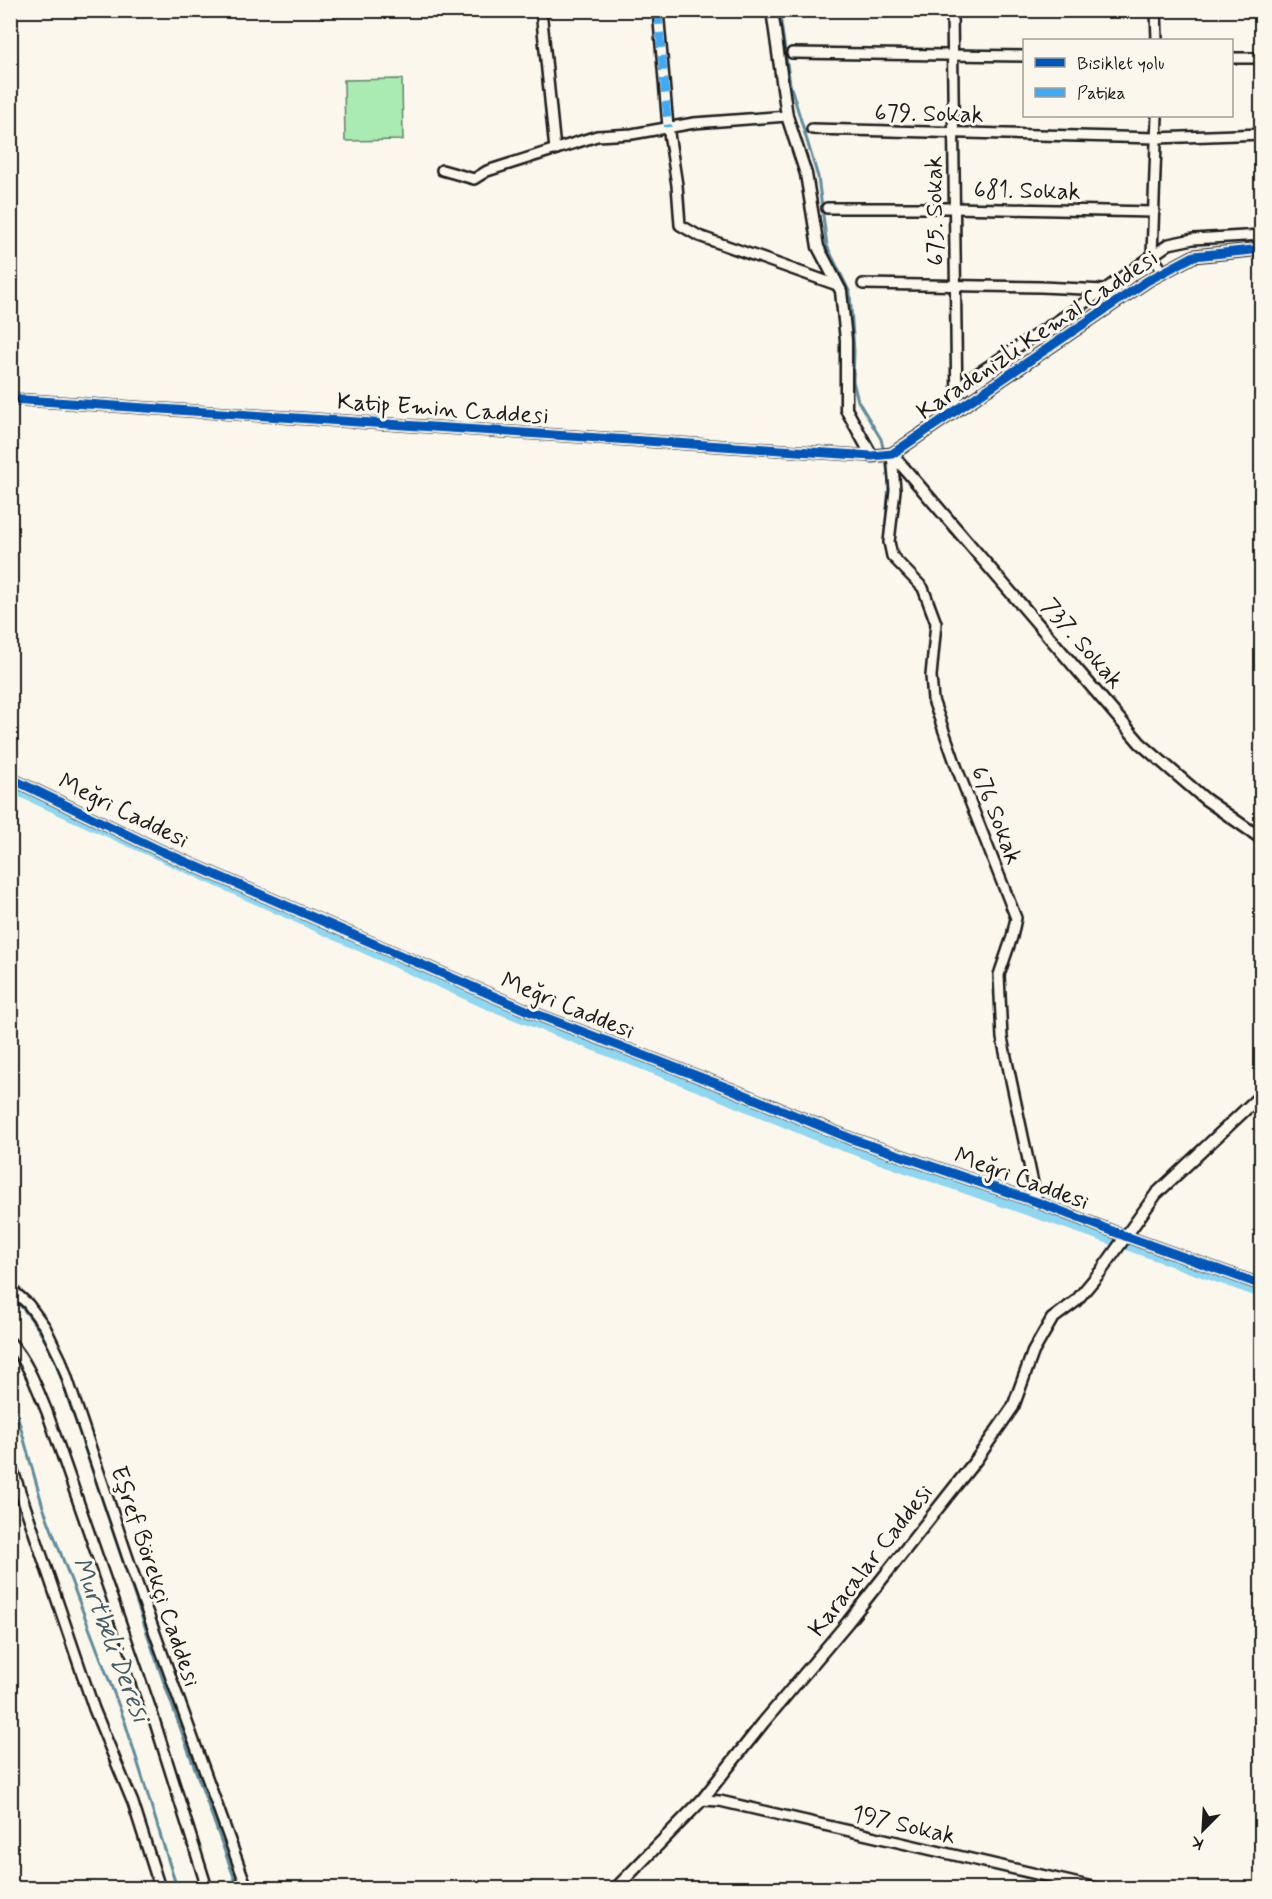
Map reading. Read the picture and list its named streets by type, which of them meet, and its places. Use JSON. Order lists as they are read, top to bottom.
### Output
{
  "streets": {
    "street": [
      "679. Sokak",
      "681. Sokak",
      "675. Sokak",
      "Karadenizli Kemal Caddesi",
      "Katip Emin Caddesi",
      "737. Sokak",
      "Meğri Caddesi",
      "676 Sokak",
      "Karacalar Caddesi",
      "Eşref Börekçi Caddesi",
      "197 Sokak"
    ]
  },
  "crossings": [
    ["679. Sokak", "675. Sokak"],
    ["681. Sokak", "675. Sokak"],
    ["675. Sokak", "Karadenizli Kemal Caddesi"],
    ["Karadenizli Kemal Caddesi", "Katip Emin Caddesi"],
    ["Karadenizli Kemal Caddesi", "737. Sokak"],
    ["Karadenizli Kemal Caddesi", "676 Sokak"],
    ["Katip Emin Caddesi", "737. Sokak"],
    ["Katip Emin Caddesi", "676 Sokak"],
    ["737. Sokak", "676 Sokak"],
    ["Meğri Caddesi", "676 Sokak"],
    ["Meğri Caddesi", "Karacalar Caddesi"],
    ["Karacalar Caddesi", "197 Sokak"]
  ],
  "water": ["Murtbeli Deresi"],
  "legend": ["Bisiklet yolu", "Patika"],
  "north": "bottom left"
}
